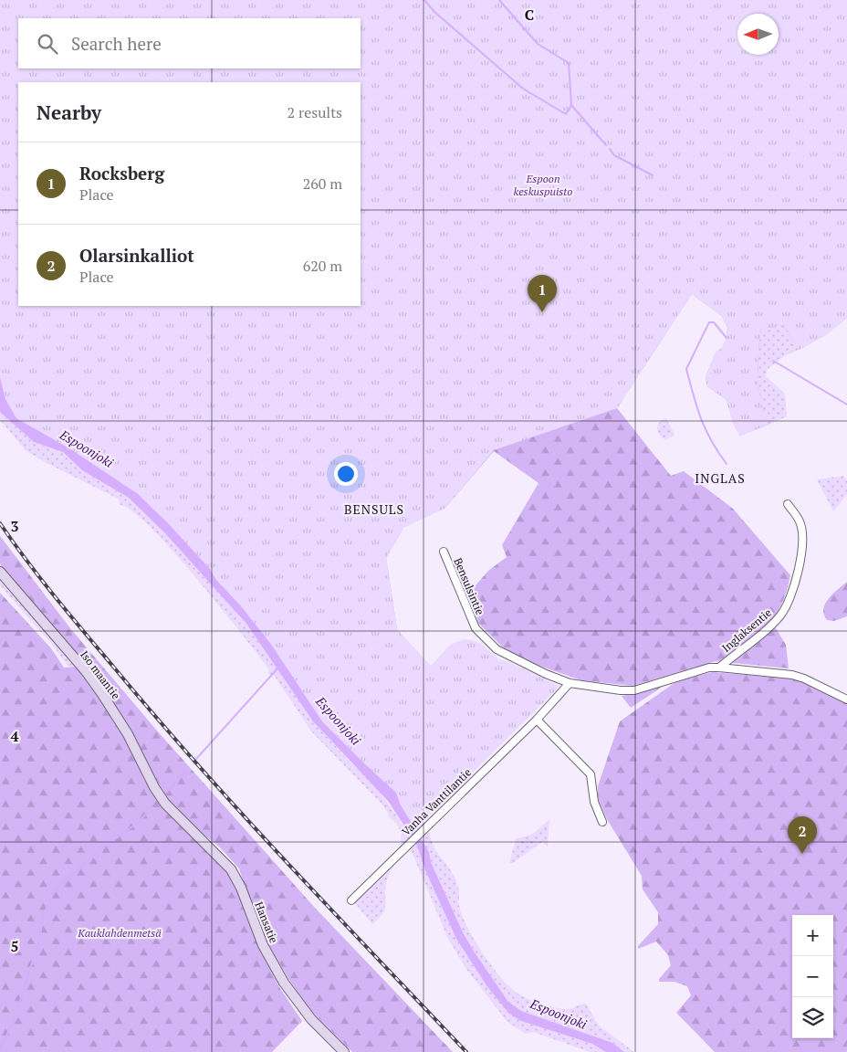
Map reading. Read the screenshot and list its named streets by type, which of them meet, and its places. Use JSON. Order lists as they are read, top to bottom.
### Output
{
  "streets": {
    "main road": ["Iso maantie", "Hansatie"],
    "street": ["Bensulsintie", "Inglaksentie", "Vanha Vanttilantie"]
  },
  "crossings": [
    ["Bensulsintie", "Vanha Vanttilantie"],
    ["Iso maantie", "Hansatie"]
  ],
  "districts": ["INGLAS", "BENSULS"],
  "water": ["Espoonjoki"],
  "parks": ["Espoon keskuspuisto", "Kauklahdenmetsä"],
  "north": "left",
  "page": {
    "search": "Search here",
    "heading": ["Nearby", "2 results"],
    "list": [
      {
        "mark": "1",
        "name": "Rocksberg",
        "note": "Place",
        "value": "260 m"
      },
      {
        "mark": "2",
        "name": "Olarsinkalliot",
        "note": "Place",
        "value": "620 m"
      }
    ],
    "pins": ["1", "2"],
    "map_buttons": ["+", "−"]
  },
  "grid": {
    "columns": ["C"],
    "rows": ["3", "4", "5"]
  }
}
